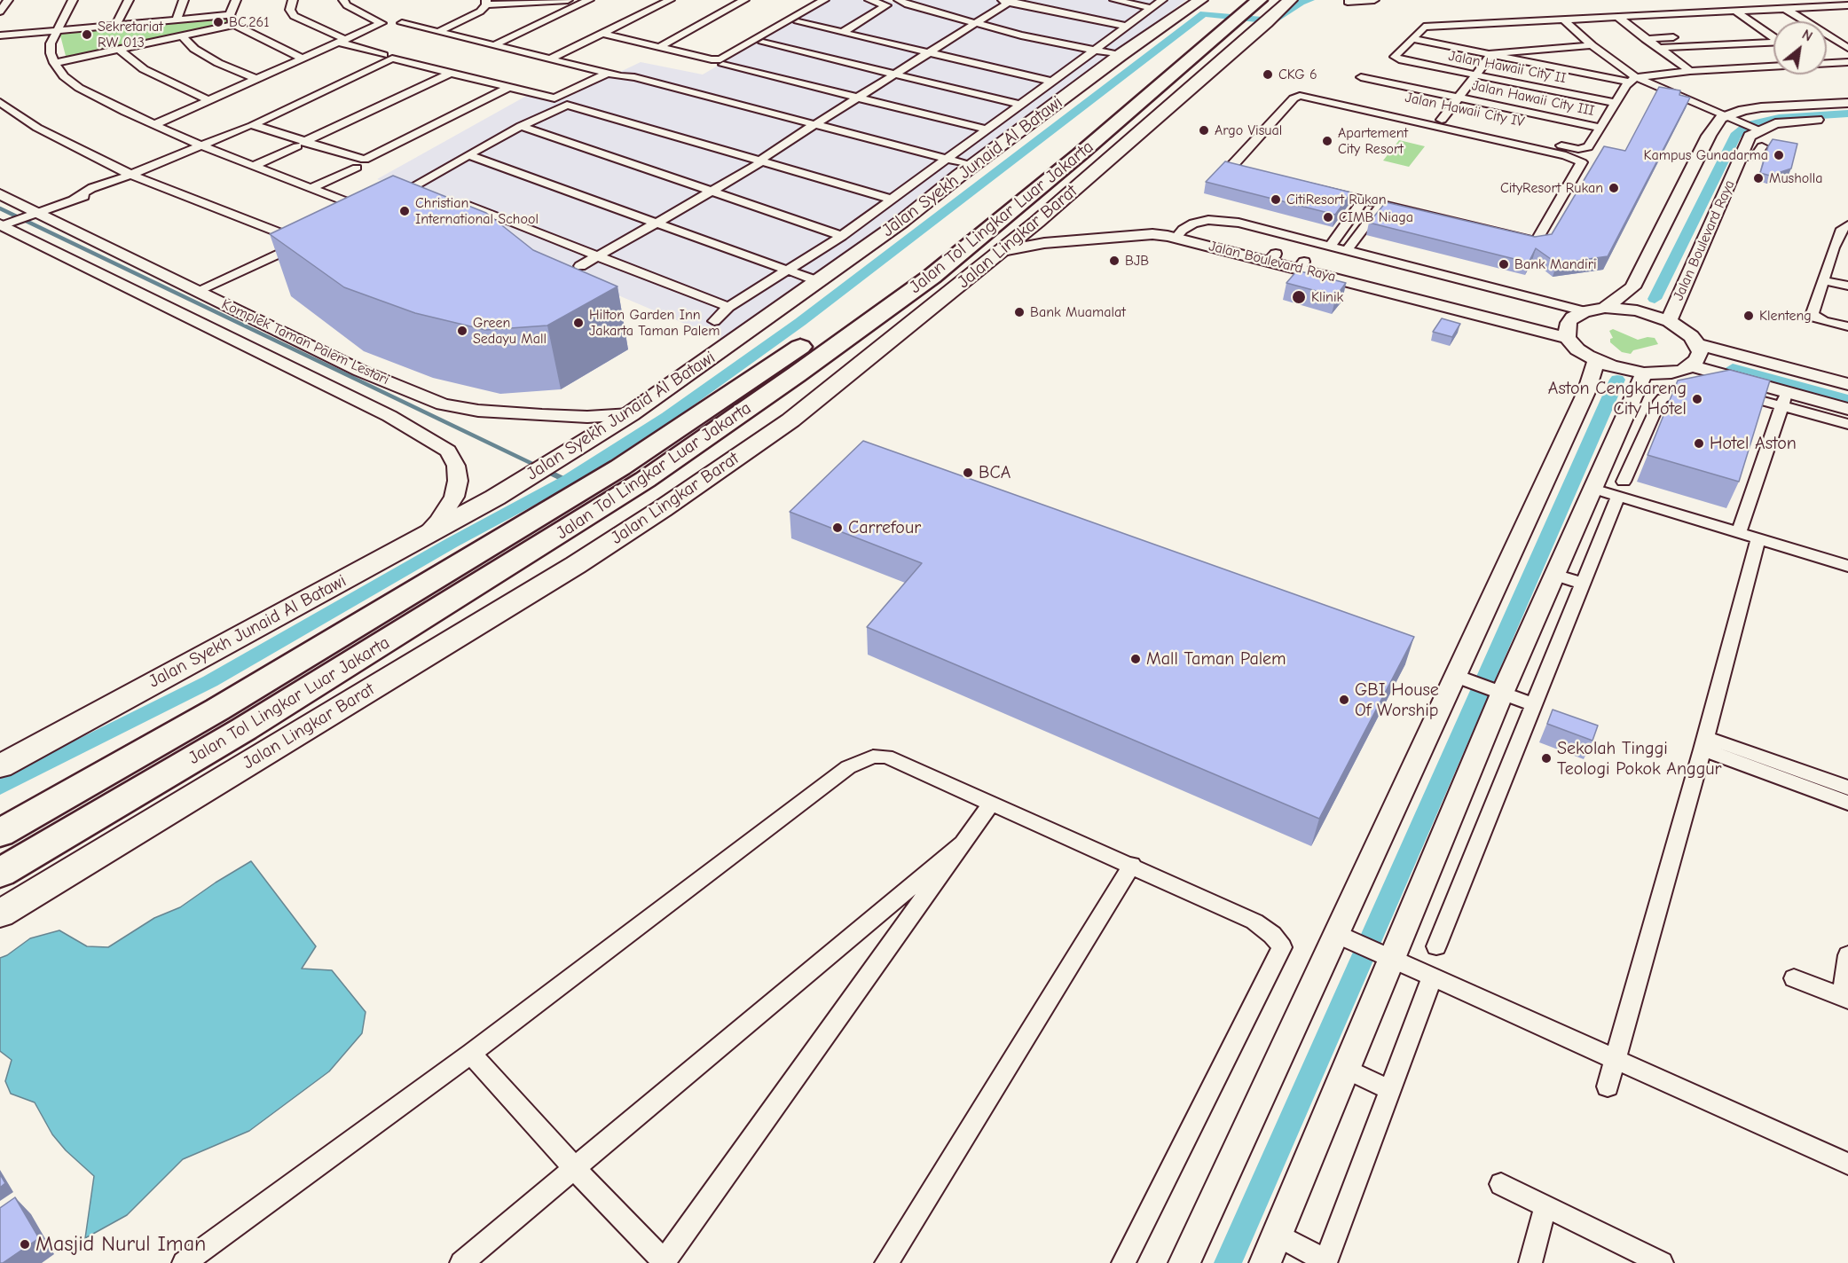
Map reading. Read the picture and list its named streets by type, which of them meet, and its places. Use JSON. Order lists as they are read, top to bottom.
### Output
{
  "streets": {
    "highway": ["Jalan Tol Lingkar Luar Jakarta"],
    "main road": ["Jalan Syekh Junaid Al Batawi", "Jalan Lingkar Barat"],
    "street": [
      "Jalan Hawaii City II",
      "Jalan Hawaii City III",
      "Jalan Hawaii City IV",
      "Jalan Boulevard Raya",
      "Komplek Taman Palem Lestari"
    ]
  },
  "crossings": [
    ["Jalan Hawaii City III", "Jalan Hawaii City IV"],
    ["Jalan Syekh Junaid Al Batawi", "Komplek Taman Palem Lestari"],
    ["Jalan Lingkar Barat", "Jalan Boulevard Raya"]
  ],
  "places": [
    "BC.261",
    "Sekretariat RW 013",
    "CKG 6",
    "Argo Visual",
    "Apartement City Resort",
    "Kampus Gunadarma",
    "Musholla",
    "CityResort Rukan",
    "CitiResort Rukan",
    "Christian International School",
    "CIMB Niaga",
    "BJB",
    "Bank Mandiri",
    "Klinik",
    "Bank Muamalat",
    "Klenteng",
    "Hilton Garden Inn Jakarta Taman Palem",
    "Green Sedayu Mall",
    "Aston Cengkareng City Hotel",
    "Hotel Aston",
    "BCA",
    "Carrefour",
    "Mall Taman Palem",
    "GBI House Of Worship",
    "Sekolah Tinggi Teologi Pokok Anggur",
    "Masjid Nurul Iman"
  ],
  "north": "top right"
}
